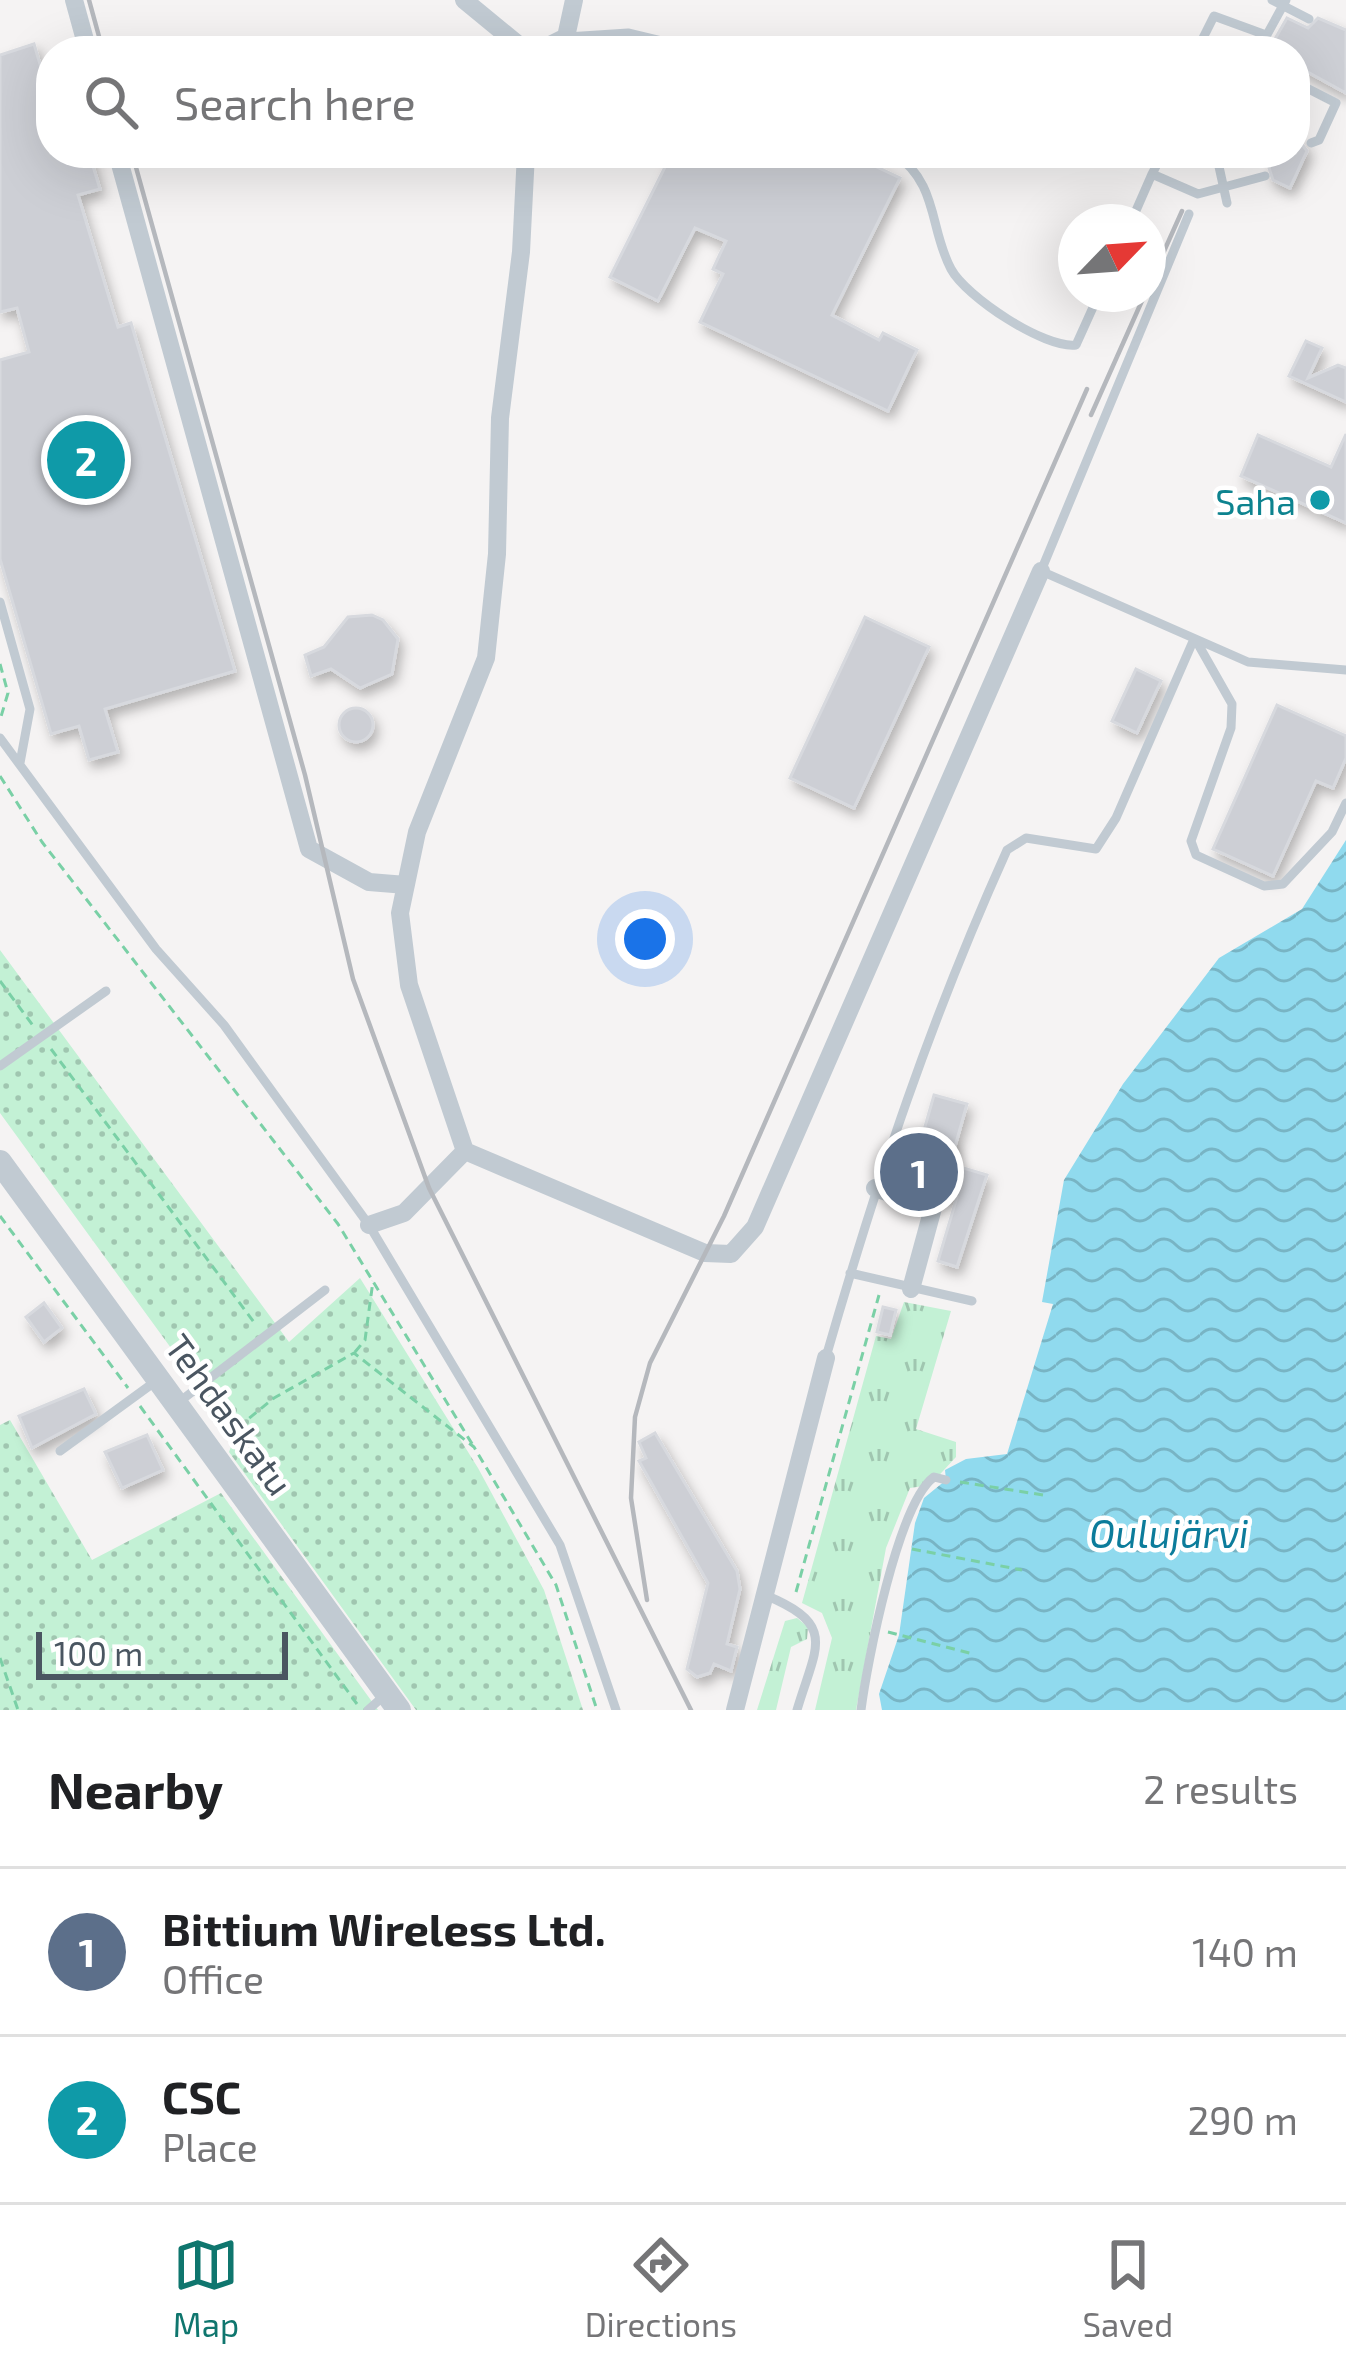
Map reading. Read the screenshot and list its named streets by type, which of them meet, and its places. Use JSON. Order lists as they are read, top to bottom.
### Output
{
  "streets": {
    "street": ["Tehdaskatu"]
  },
  "water": ["Oulujärvi"],
  "places": ["Saha"],
  "scale_bar": "100 m",
  "north": "top right",
  "page": {
    "search": "Search here",
    "pins": ["2", "1"],
    "scale": "100 m",
    "heading": ["Nearby", "2 results"],
    "list": [
      {
        "mark": "1",
        "name": "Bittium Wireless Ltd.",
        "note": "Office",
        "value": "140 m"
      },
      {
        "mark": "2",
        "name": "CSC",
        "note": "Place",
        "value": "290 m"
      }
    ],
    "nav": ["Map", "Directions", "Saved"]
  }
}
